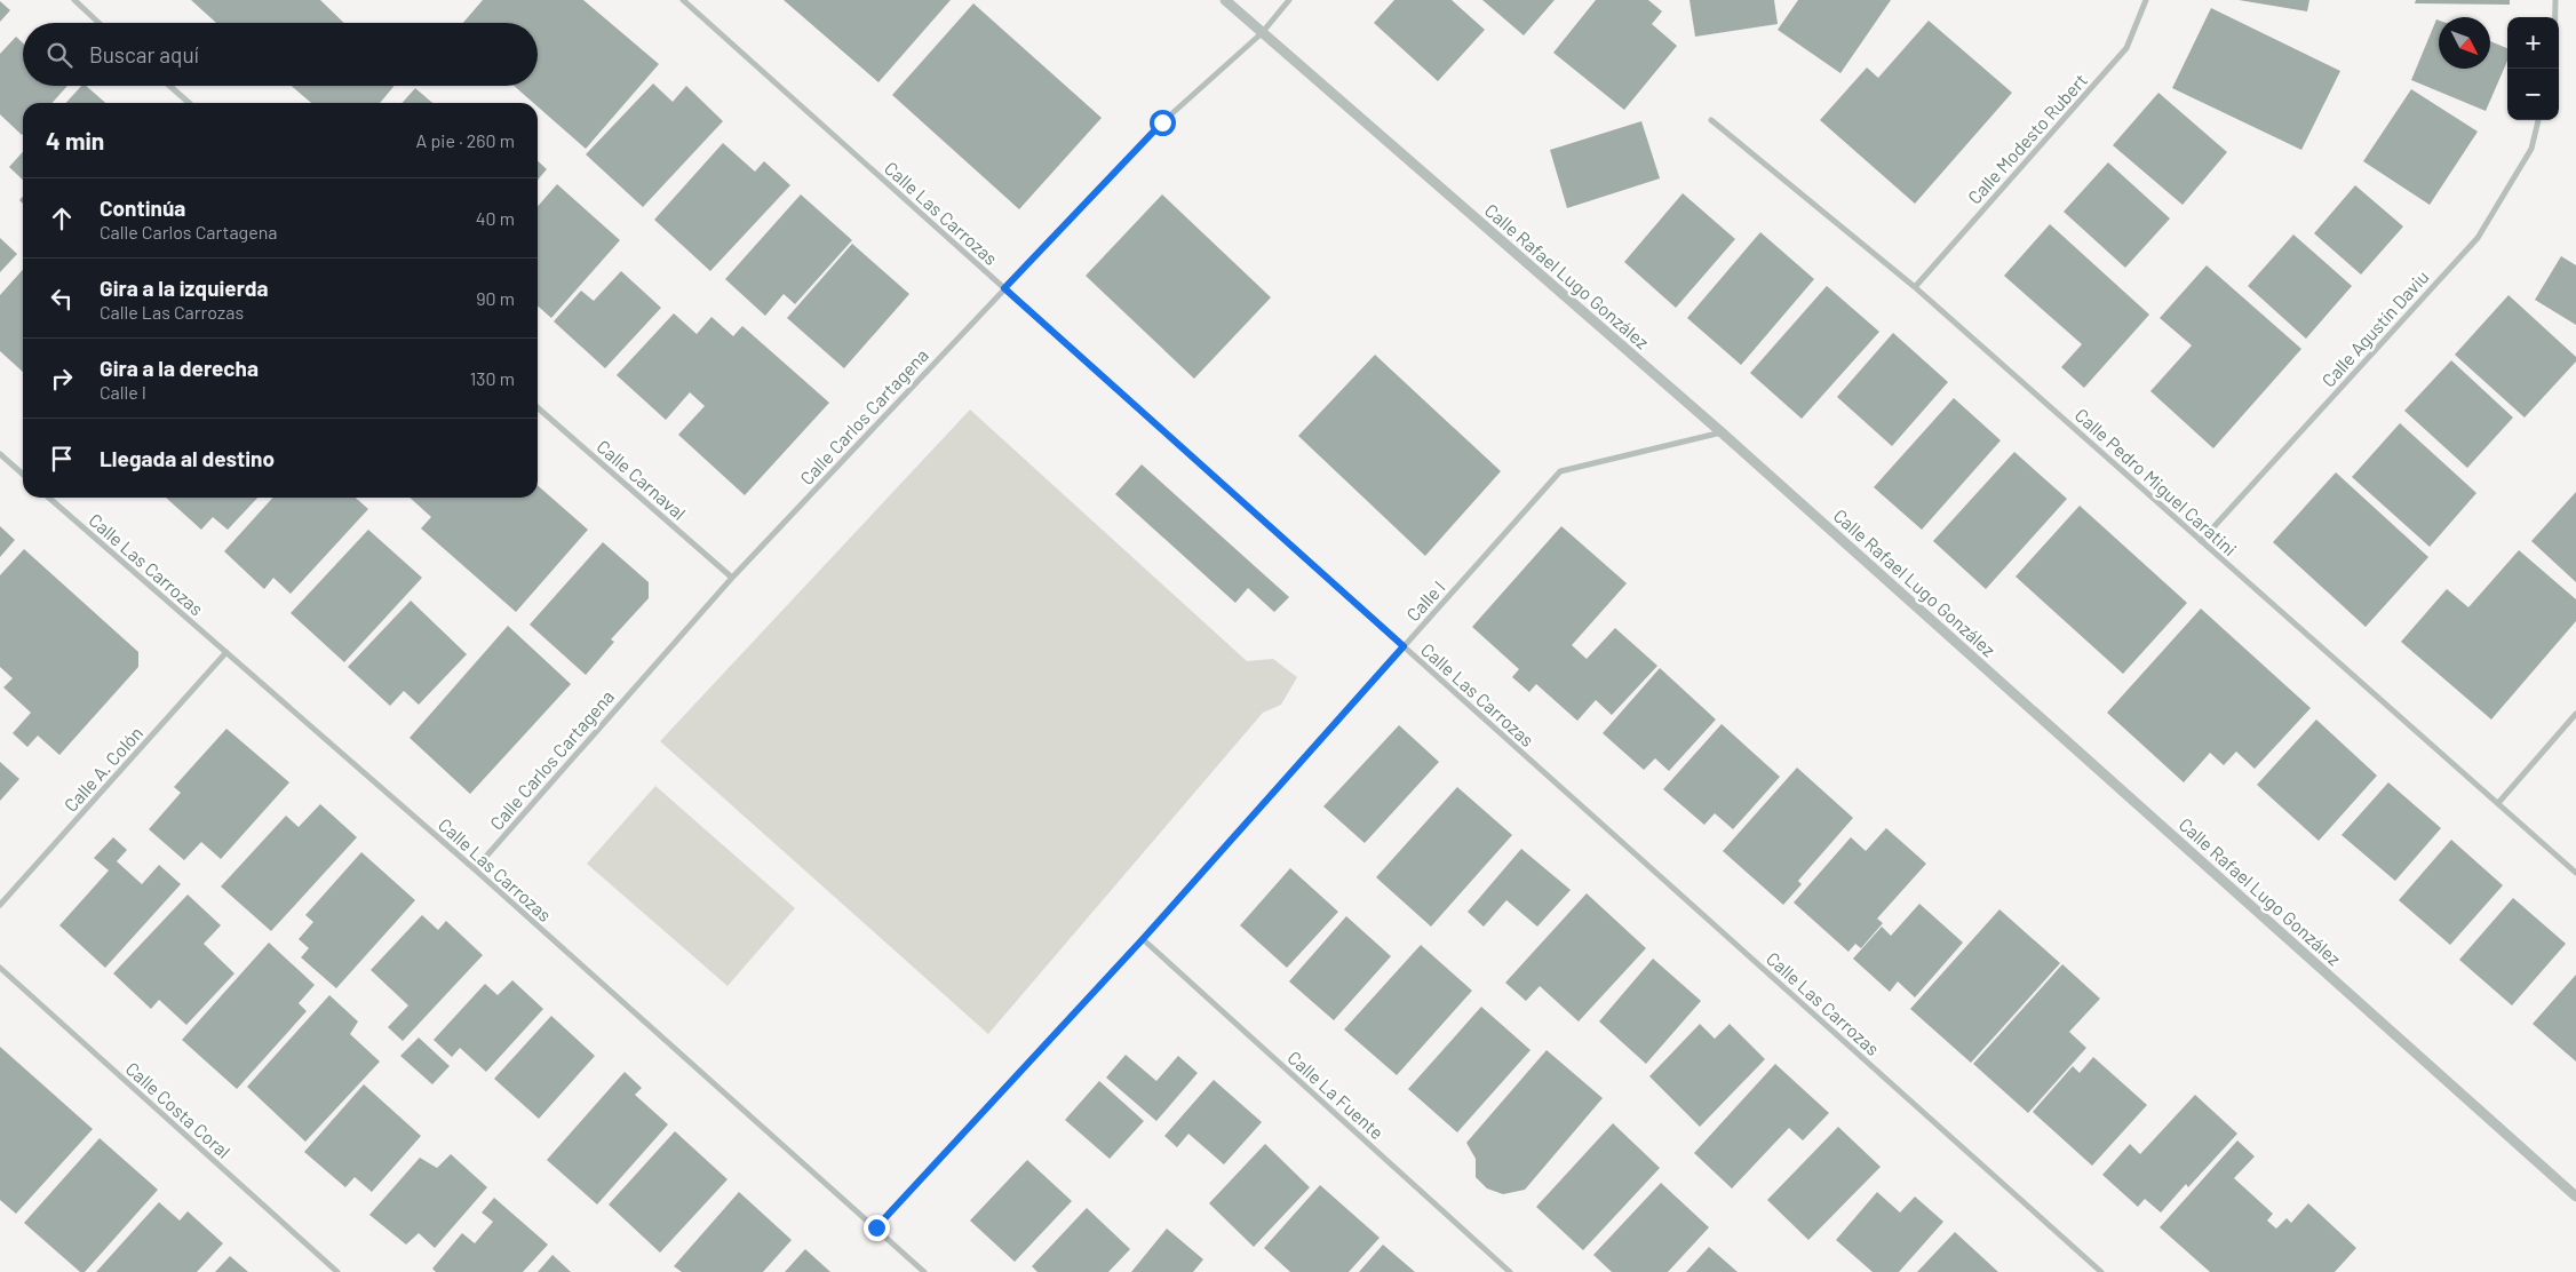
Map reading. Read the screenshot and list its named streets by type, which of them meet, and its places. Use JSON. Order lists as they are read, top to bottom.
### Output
{
  "streets": {
    "street": [
      "Calle Modesto Rubert",
      "Calle Las Carrozas",
      "Calle Rafael Lugo González",
      "Calle Agustín Daviu",
      "Calle Carlos Cartagena",
      "Calle Carnaval",
      "Calle Pedro Miguel Caratini",
      "Calle I",
      "Calle A. Colón",
      "Calle La Fuente",
      "Calle Costa Coral"
    ]
  },
  "crossings": [
    ["Calle Modesto Rubert", "Calle Pedro Miguel Caratini"],
    ["Calle Las Carrozas", "Calle Carlos Cartagena"],
    ["Calle Las Carrozas", "Calle I"],
    ["Calle Las Carrozas", "Calle A. Colón"],
    ["Calle Rafael Lugo González", "Calle Carlos Cartagena"],
    ["Calle Rafael Lugo González", "Calle I"],
    ["Calle Agustín Daviu", "Calle Pedro Miguel Caratini"],
    ["Calle Carlos Cartagena", "Calle Carnaval"],
    ["Calle I", "Calle La Fuente"]
  ],
  "north": "bottom right",
  "page": {
    "map_buttons": ["+", "−"],
    "search": "Buscar aquí",
    "heading": ["4 min", "A pie · 260 m"],
    "list": [
      ["Continúa", "Calle Carlos Cartagena", "40 m"],
      ["Gira a la izquierda", "Calle Las Carrozas", "90 m"],
      ["Gira a la derecha", "Calle I", "130 m"],
      "Llegada al destino"
    ]
  }
}
